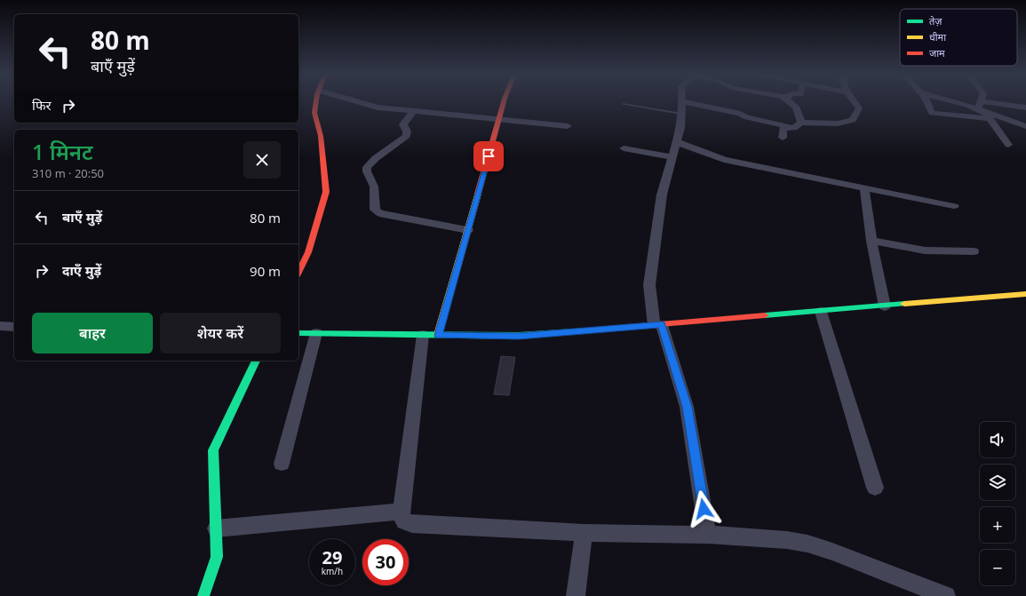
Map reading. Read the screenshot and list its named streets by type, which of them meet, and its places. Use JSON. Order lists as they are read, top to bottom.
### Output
{
  "legend": ["तेज़", "धीमा", "जाम"],
  "page": {
    "turn": ["80 m", "बाएँ मुड़ें"],
    "then": "फिर",
    "heading": ["1 मिनट", "310 m · 20:50"],
    "list": [
      {
        "name": "बाएँ मुड़ें",
        "value": "80 m"
      },
      {
        "name": "दाएँ मुड़ें",
        "value": "90 m"
      }
    ],
    "buttons": ["बाहर", "शेयर करें"],
    "map_buttons": ["+", "−"],
    "speed": "29 km/h",
    "limit": "30"
  }
}
